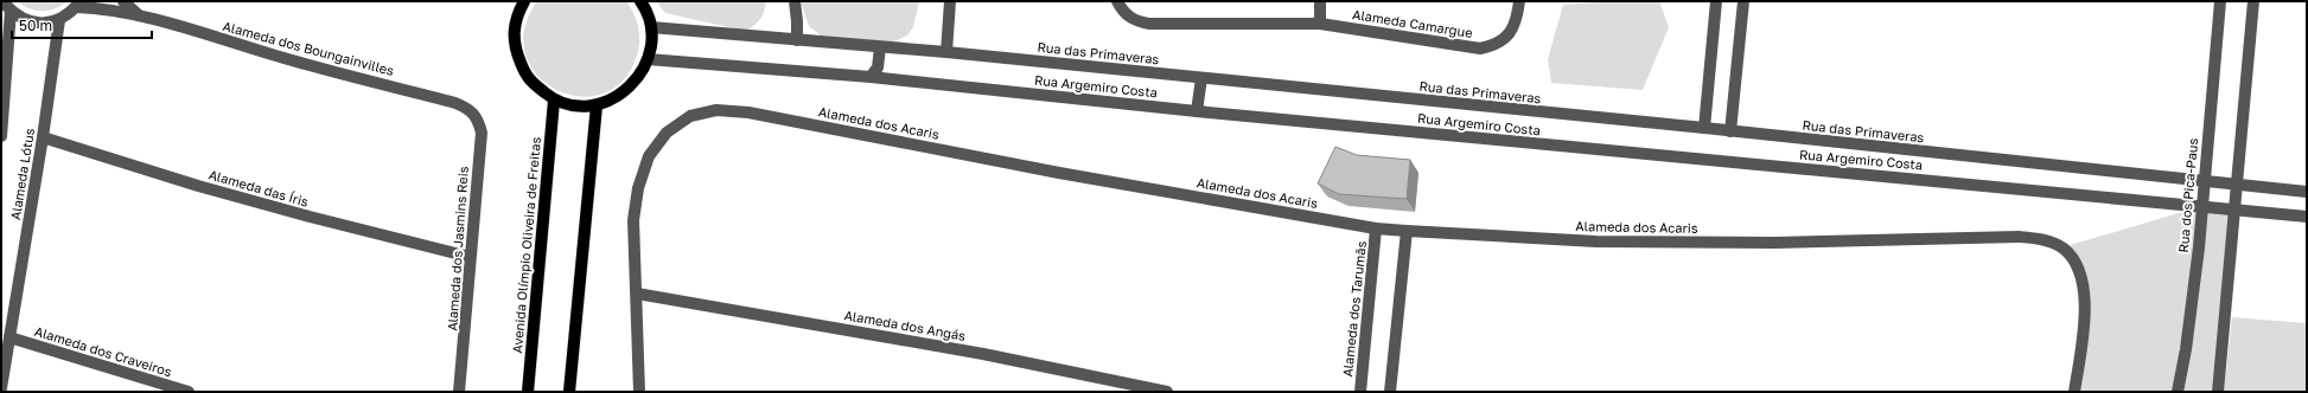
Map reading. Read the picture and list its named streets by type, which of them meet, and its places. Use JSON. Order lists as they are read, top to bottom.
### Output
{
  "streets": {
    "main road": ["Avenida Olímpio Oliveira de Freitas"],
    "street": [
      "Alameda Camargue",
      "Alameda dos Boungainvilles",
      "Rua das Primaveras",
      "Rua Argemiro Costa",
      "Alameda dos Acaris",
      "Alameda Lótus",
      "Alameda das Íris",
      "Rua dos Pica-Paus",
      "Alameda dos Jasmins Reis",
      "Alameda dos Tarumãs",
      "Alameda dos Angás",
      "Alameda dos Craveiros"
    ]
  },
  "crossings": [
    ["Alameda dos Boungainvilles", "Alameda dos Jasmins Reis"],
    ["Rua das Primaveras", "Rua dos Pica-Paus"],
    ["Rua Argemiro Costa", "Rua dos Pica-Paus"],
    ["Alameda dos Acaris", "Alameda dos Tarumãs"],
    ["Alameda dos Acaris", "Alameda dos Angás"],
    ["Alameda Lótus", "Alameda das Íris"],
    ["Alameda Lótus", "Alameda dos Craveiros"],
    ["Alameda das Íris", "Alameda dos Jasmins Reis"]
  ],
  "scale_bar": "50 m"
}
